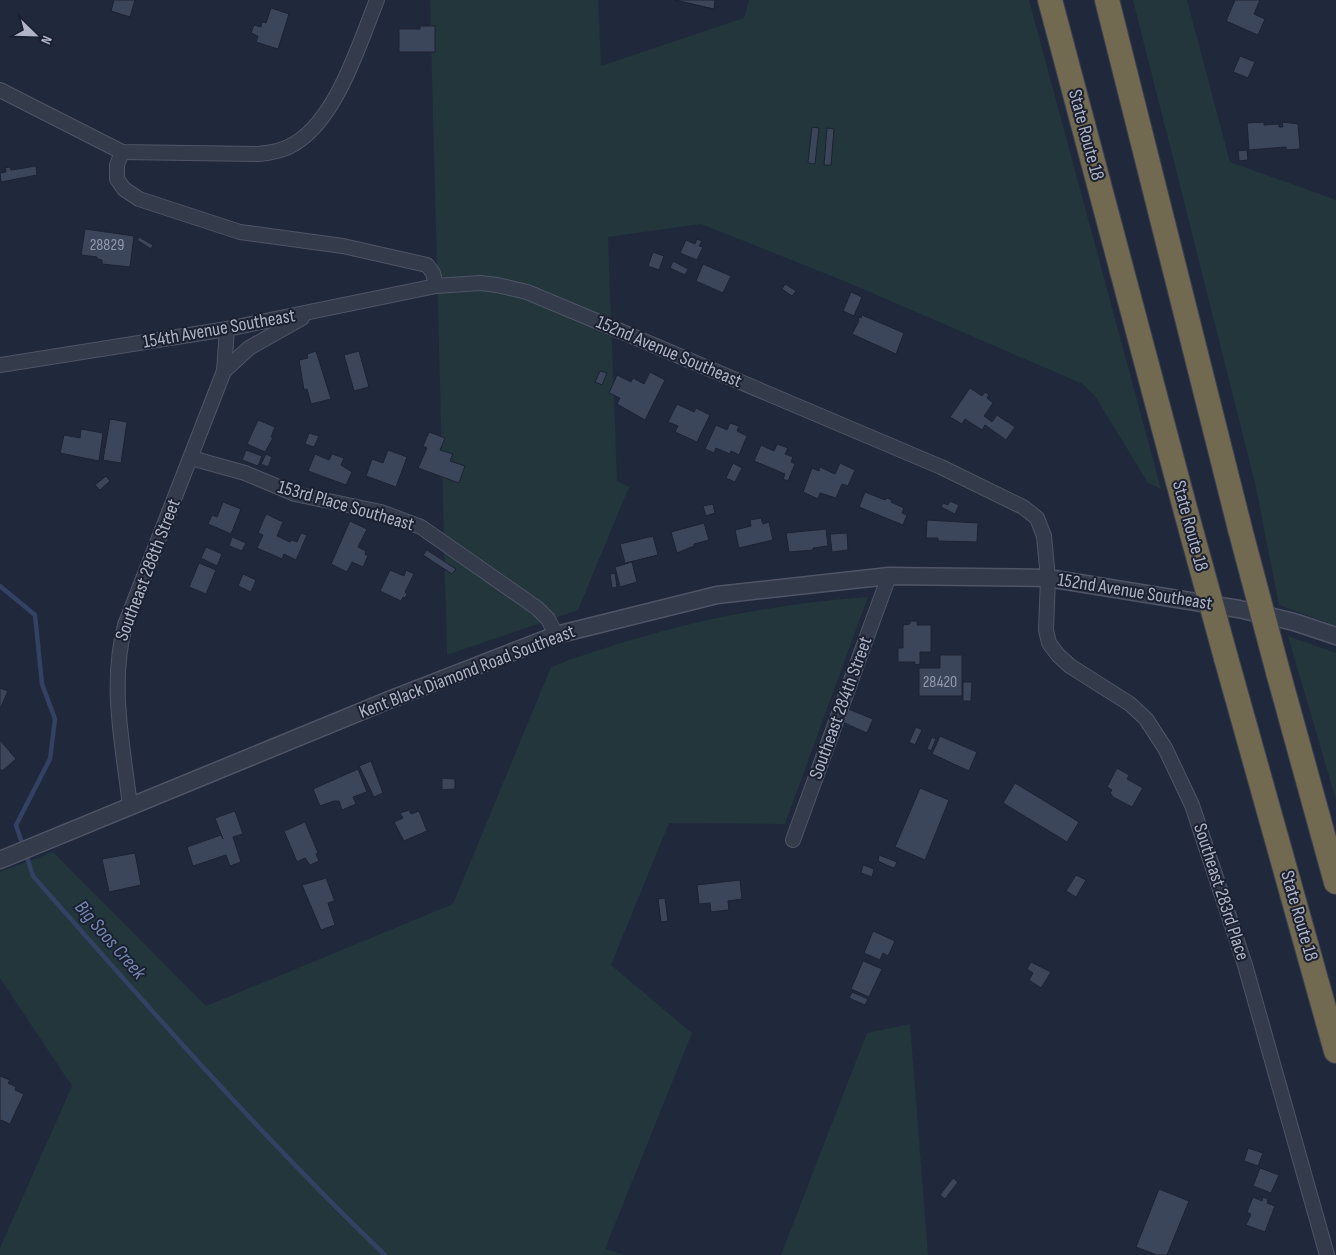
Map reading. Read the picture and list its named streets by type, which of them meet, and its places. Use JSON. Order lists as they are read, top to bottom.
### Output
{
  "streets": {
    "highway": ["State Route 18"],
    "street": [
      "154th Avenue Southeast",
      "152nd Avenue Southeast",
      "153rd Place Southeast",
      "Southeast 288th Street",
      "Kent Black Diamond Road Southeast",
      "Southeast 284th Street",
      "Southeast 283rd Place"
    ]
  },
  "crossings": [
    ["154th Avenue Southeast", "152nd Avenue Southeast"],
    ["154th Avenue Southeast", "Southeast 288th Street"],
    ["152nd Avenue Southeast", "Kent Black Diamond Road Southeast"],
    ["152nd Avenue Southeast", "Southeast 283rd Place"],
    ["153rd Place Southeast", "Southeast 288th Street"],
    ["153rd Place Southeast", "Kent Black Diamond Road Southeast"],
    ["Southeast 288th Street", "Kent Black Diamond Road Southeast"],
    ["Kent Black Diamond Road Southeast", "Southeast 284th Street"],
    ["Kent Black Diamond Road Southeast", "Southeast 283rd Place"]
  ],
  "water": ["Big Soos Creek"],
  "house_numbers": ["28829", "28420"],
  "north": "bottom right"
}
